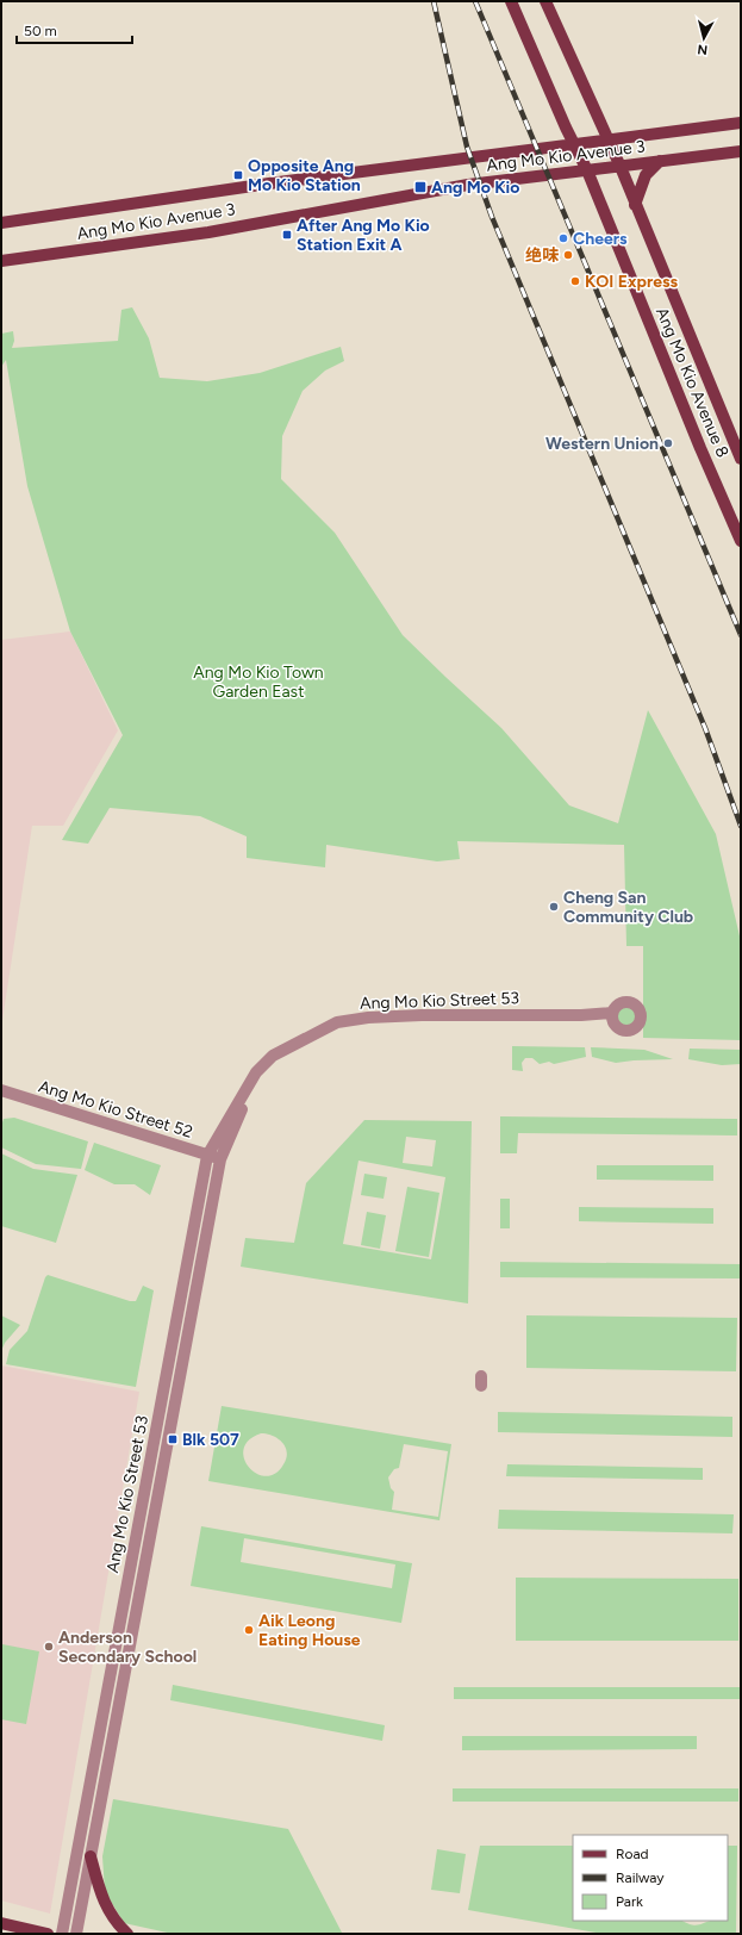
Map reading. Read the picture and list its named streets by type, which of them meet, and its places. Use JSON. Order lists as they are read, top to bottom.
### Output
{
  "streets": {
    "main road": ["Ang Mo Kio Avenue 3", "Ang Mo Kio Avenue 8"],
    "street": ["Ang Mo Kio Street 53", "Ang Mo Kio Street 52"]
  },
  "crossings": [
    ["Ang Mo Kio Avenue 3", "Ang Mo Kio Avenue 8"],
    ["Ang Mo Kio Street 53", "Ang Mo Kio Street 52"]
  ],
  "parks": ["Ang Mo Kio Town Garden East"],
  "places": {
    "transit": [
      "Opposite Ang Mo Kio Station",
      "Ang Mo Kio",
      "After Ang Mo Kio Station Exit A",
      "Blk 507"
    ],
    "other": [
      "Cheers",
      "绝味",
      "KOI Express",
      "Western Union",
      "Cheng San Community Club",
      "Aik Leong Eating House",
      "Anderson Secondary School"
    ]
  },
  "legend": ["Road", "Railway", "Park"],
  "scale_bar": "50 m",
  "north": "bottom"
}
